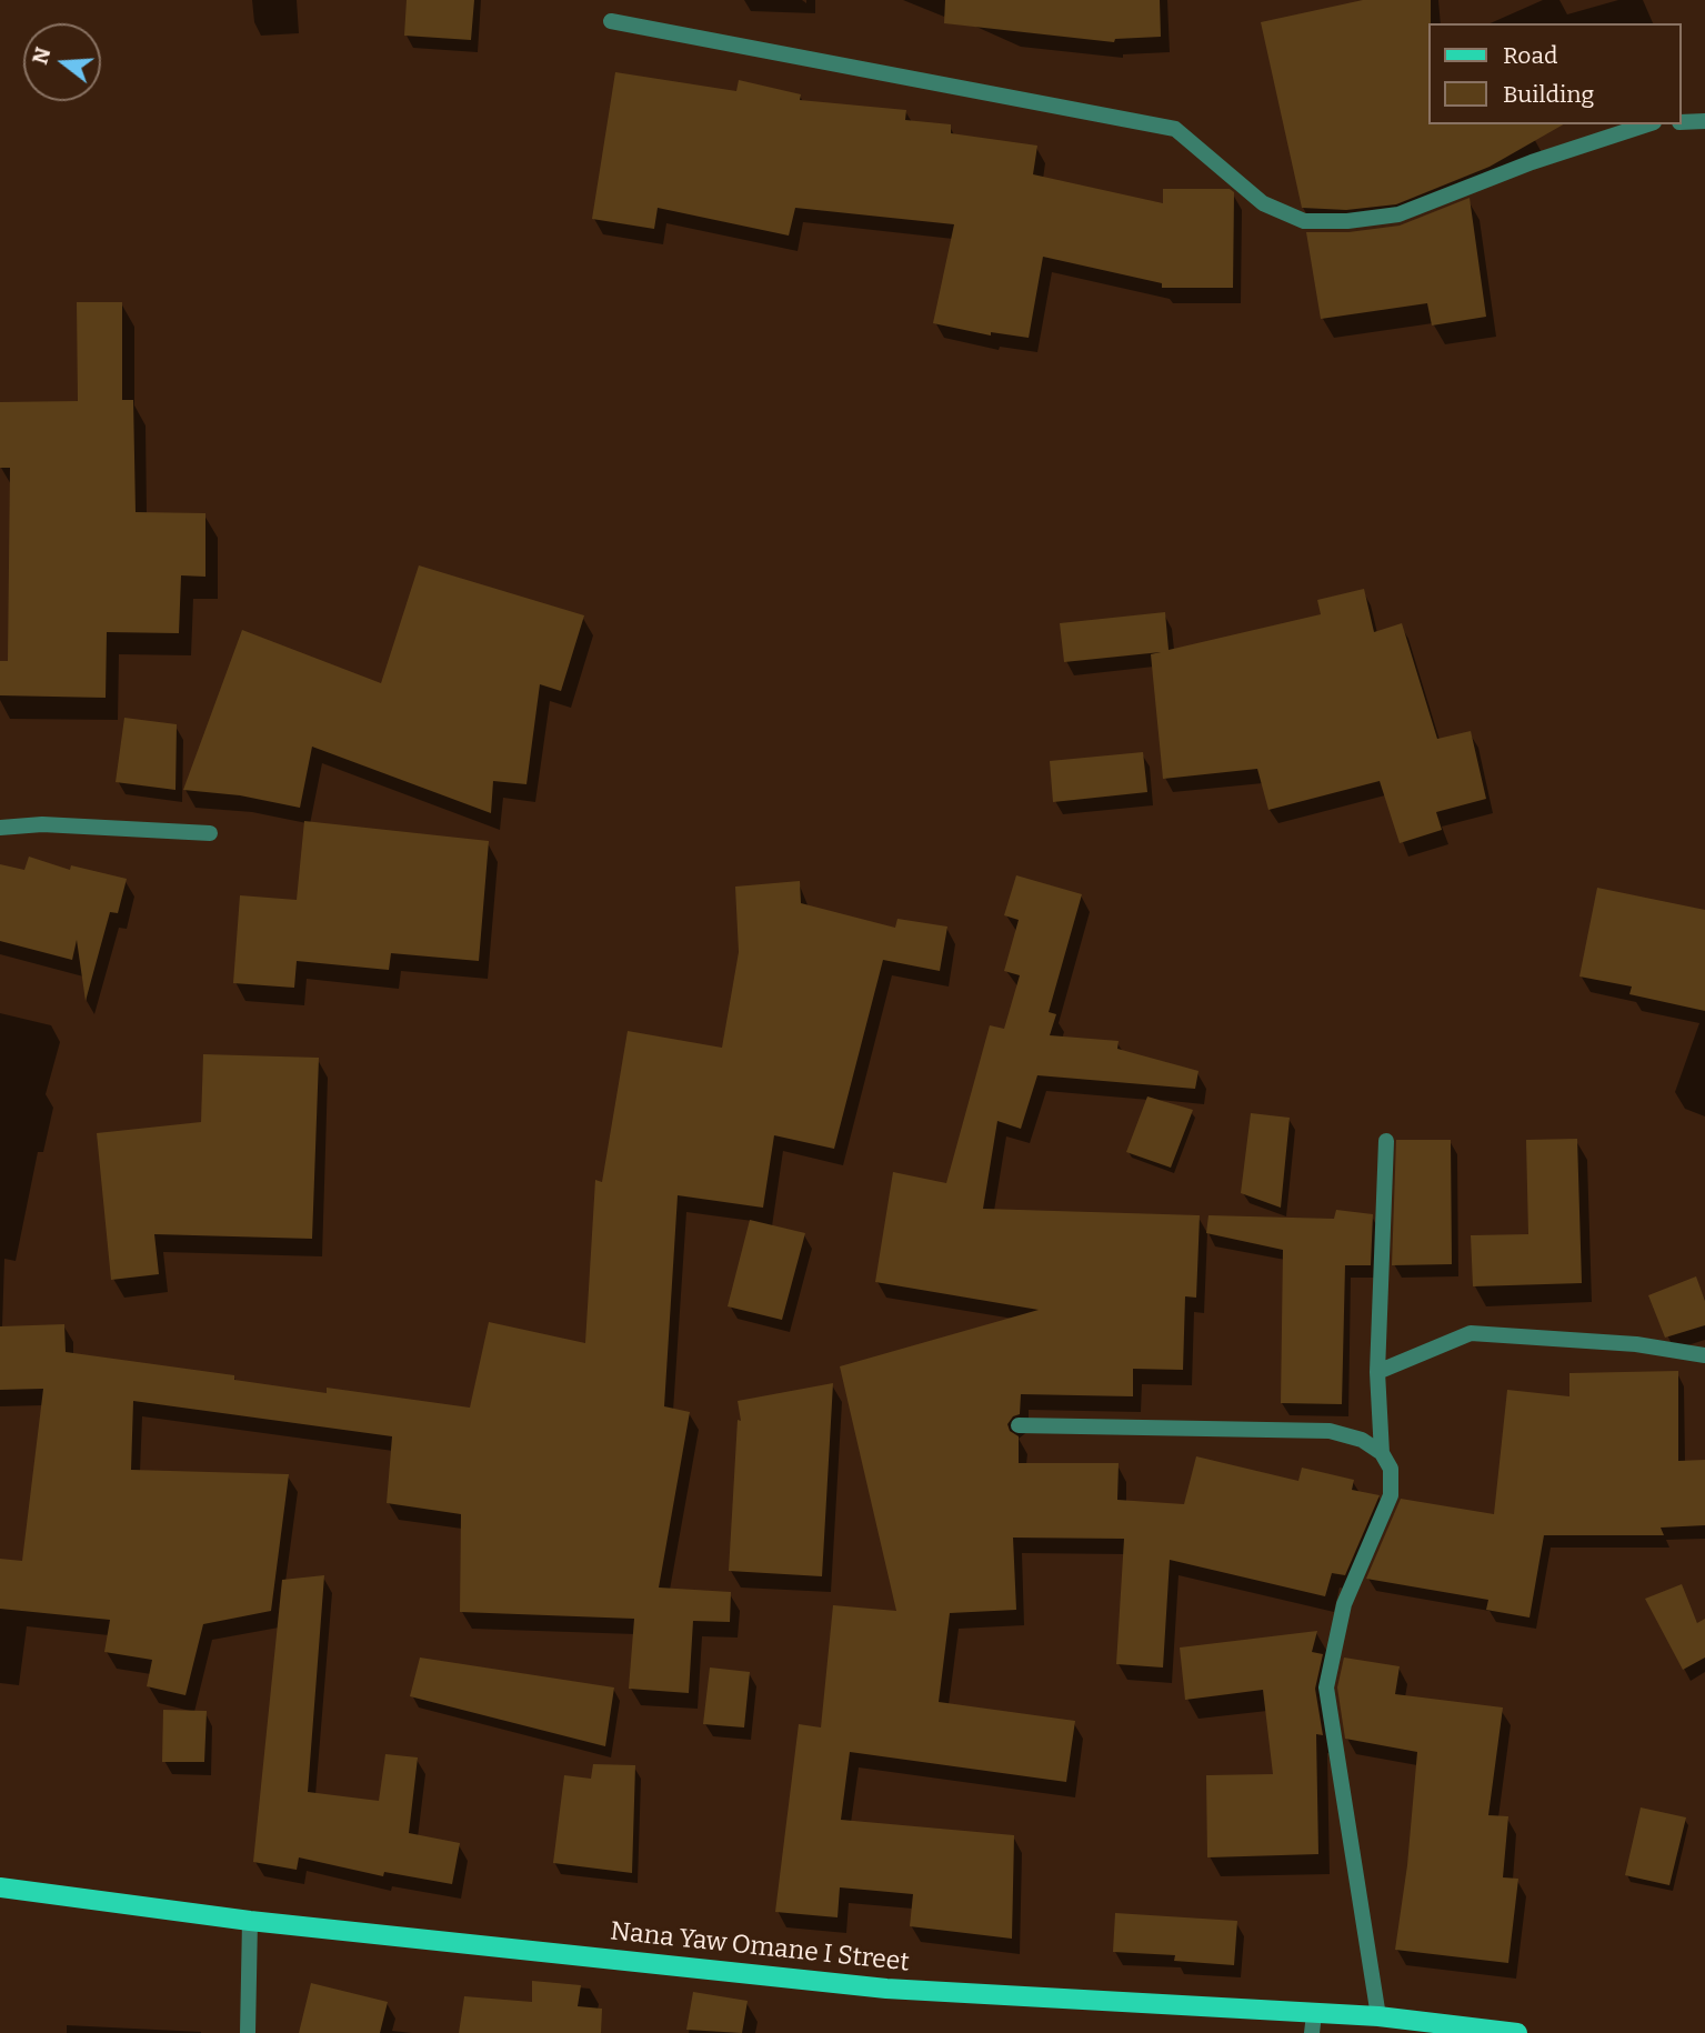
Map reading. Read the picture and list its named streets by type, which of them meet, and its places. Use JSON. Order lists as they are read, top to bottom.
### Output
{
  "streets": {
    "main road": ["Nana Yaw Omane I Street"]
  },
  "legend": ["Road", "Building"],
  "north": "left"
}
